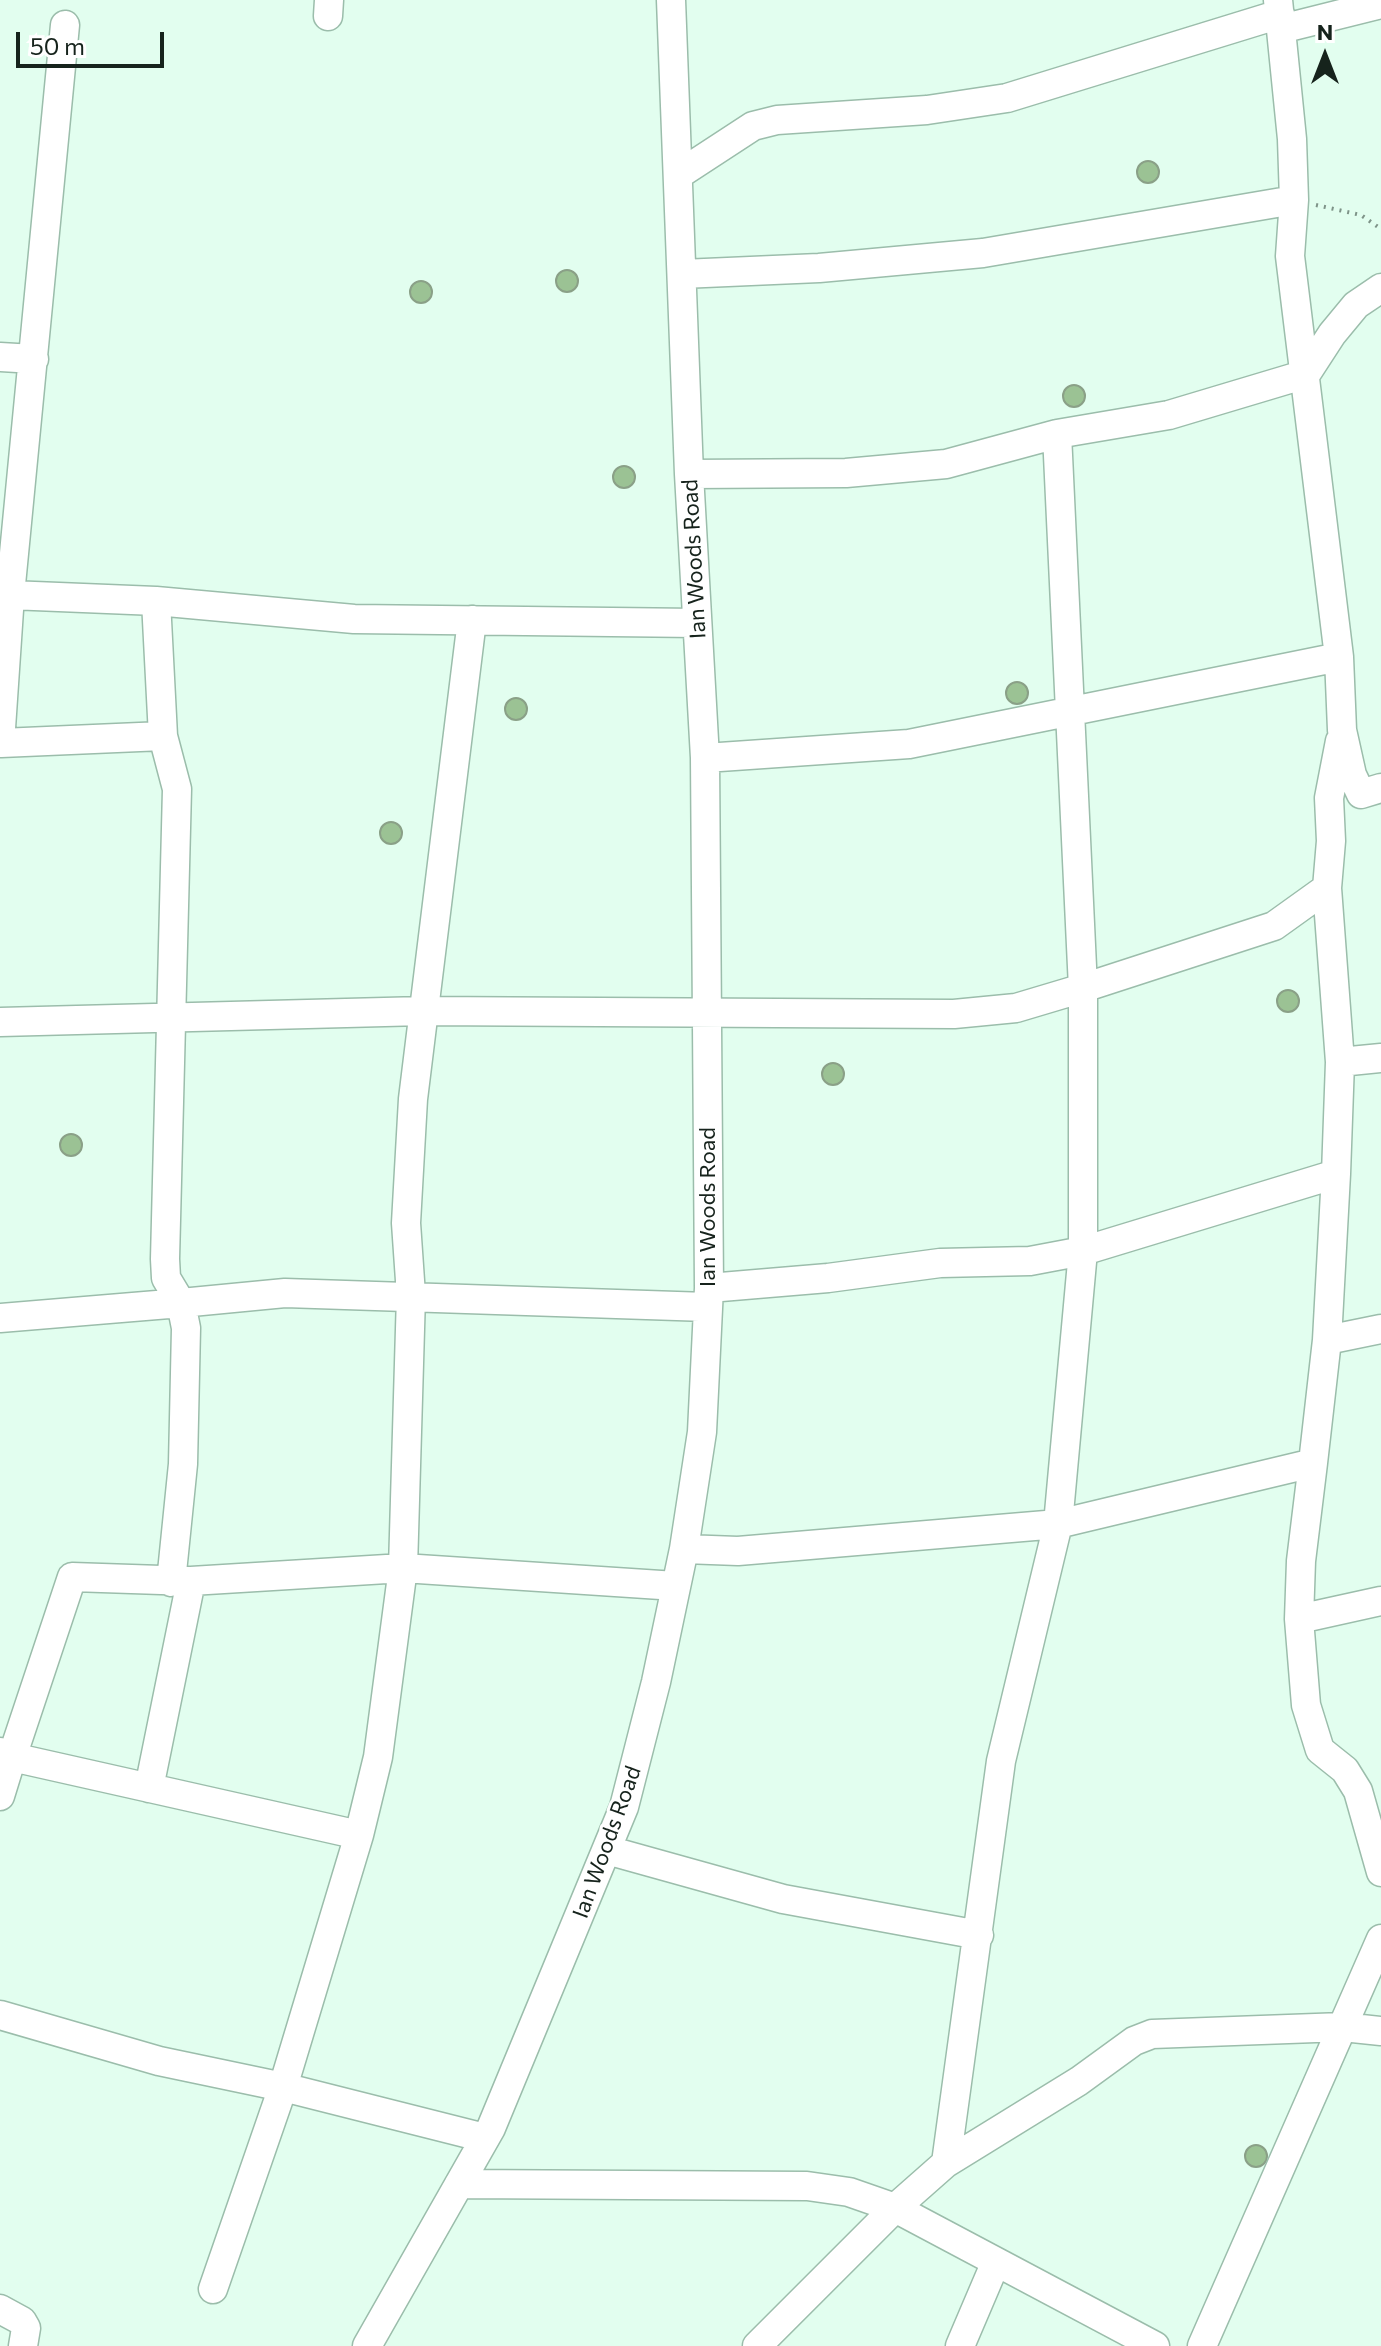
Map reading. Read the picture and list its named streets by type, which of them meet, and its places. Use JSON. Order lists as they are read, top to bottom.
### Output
{
  "streets": {
    "street": ["Ian Woods Road"]
  },
  "scale_bar": "50 m",
  "north": "top"
}
